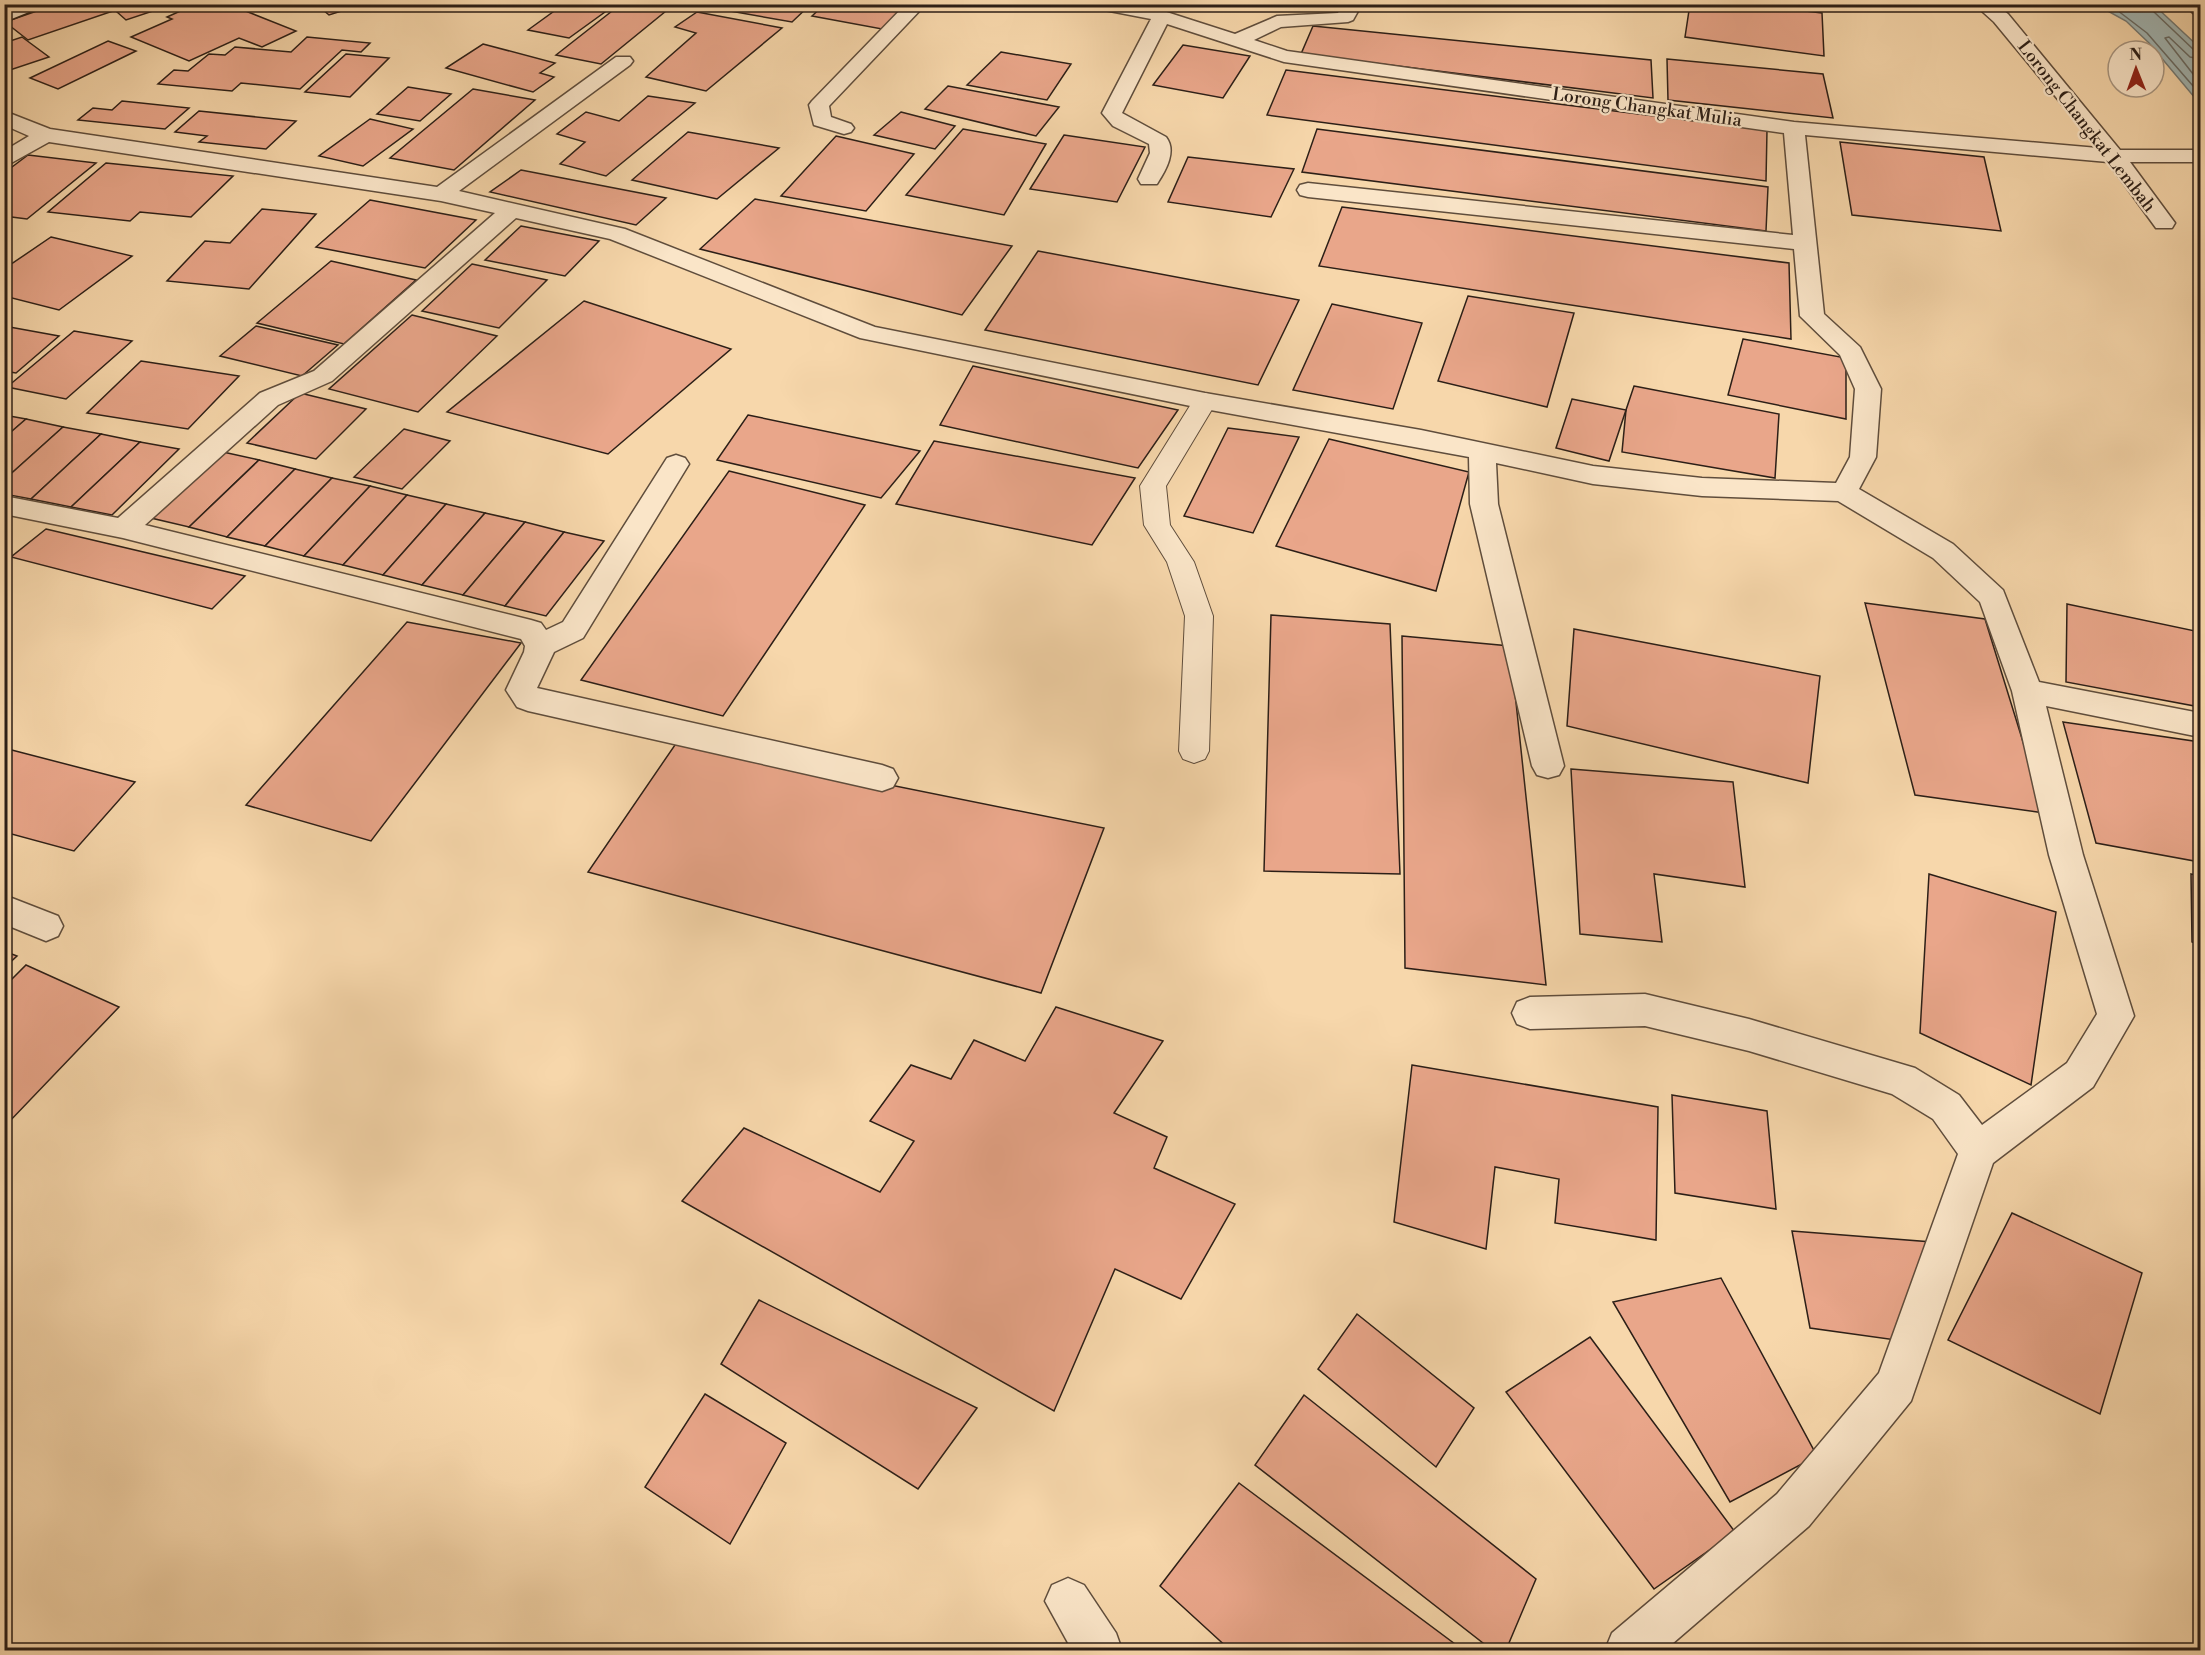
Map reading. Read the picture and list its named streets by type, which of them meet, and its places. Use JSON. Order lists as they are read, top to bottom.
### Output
{
  "streets": {
    "street": ["Lorong Changkat Mulia", "Lorong Changkat Lembah"]
  },
  "crossings": [
    ["Lorong Changkat Mulia", "Lorong Changkat Lembah"]
  ],
  "north": "top"
}
